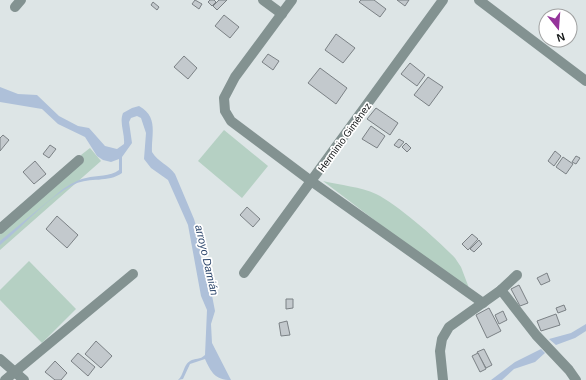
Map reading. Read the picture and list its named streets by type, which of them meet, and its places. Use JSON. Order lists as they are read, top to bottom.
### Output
{
  "streets": {
    "street": ["Herminio Giménez"]
  },
  "water": ["arroyo Damián"],
  "north": "bottom"
}
